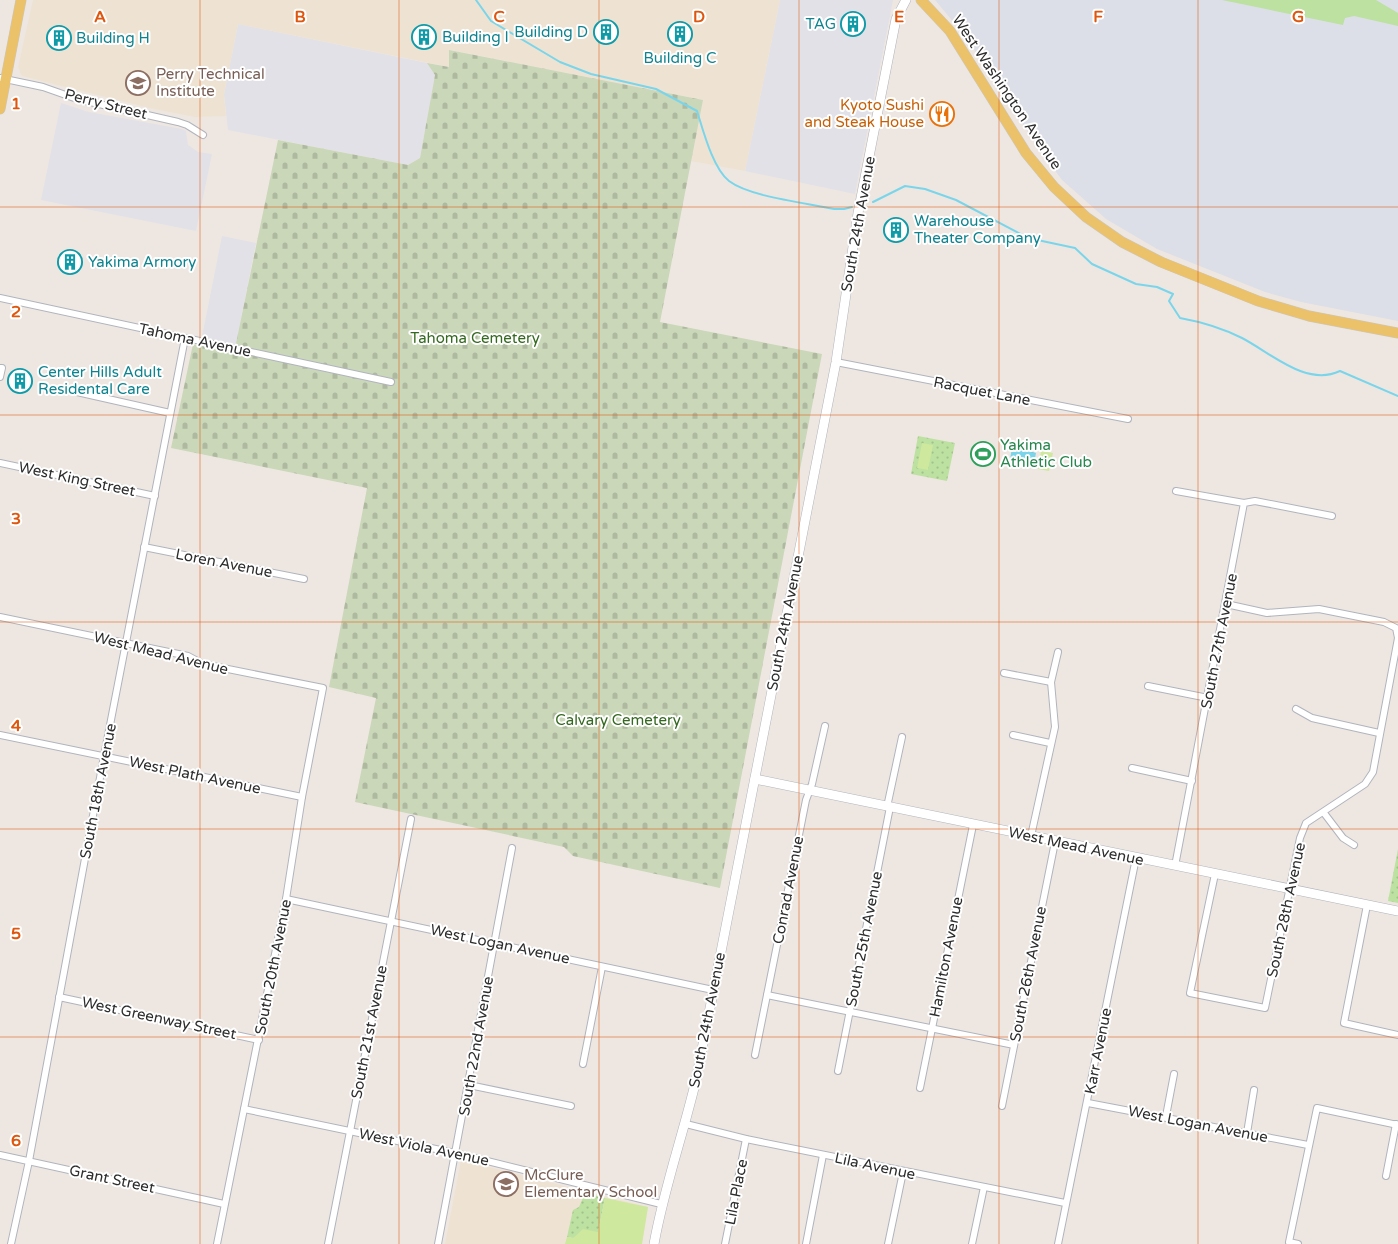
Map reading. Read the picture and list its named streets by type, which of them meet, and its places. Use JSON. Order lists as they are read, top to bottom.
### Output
{
  "streets": {
    "main road": ["West Washington Avenue"],
    "street": [
      "Perry Street",
      "South 24th Avenue",
      "Tahoma Avenue",
      "Racquet Lane",
      "West King Street",
      "Loren Avenue",
      "South 27th Avenue",
      "West Mead Avenue",
      "West Plath Avenue",
      "South 18th Avenue",
      "Conrad Avenue",
      "South 28th Avenue",
      "South 25th Avenue",
      "West Logan Avenue",
      "Hamilton Avenue",
      "South 20th Avenue",
      "South 26th Avenue",
      "West Greenway Street",
      "South 21st Avenue",
      "South 22nd Avenue",
      "Karr Avenue",
      "West Viola Avenue",
      "Lila Avenue",
      "Grant Street",
      "Lila Place"
    ]
  },
  "crossings": [
    ["South 24th Avenue", "Racquet Lane"],
    ["South 24th Avenue", "West Mead Avenue"],
    ["South 24th Avenue", "West Logan Avenue"],
    ["South 24th Avenue", "West Viola Avenue"],
    ["South 24th Avenue", "Lila Avenue"],
    ["Tahoma Avenue", "South 18th Avenue"],
    ["West King Street", "South 18th Avenue"],
    ["Loren Avenue", "South 18th Avenue"],
    ["South 27th Avenue", "West Mead Avenue"],
    ["South 27th Avenue", "South 28th Avenue"],
    ["West Mead Avenue", "South 18th Avenue"],
    ["West Mead Avenue", "Conrad Avenue"],
    ["West Mead Avenue", "South 28th Avenue"],
    ["West Mead Avenue", "South 25th Avenue"],
    ["West Mead Avenue", "Hamilton Avenue"],
    ["West Mead Avenue", "South 20th Avenue"],
    ["West Mead Avenue", "South 26th Avenue"],
    ["West Mead Avenue", "Karr Avenue"],
    ["West Plath Avenue", "South 18th Avenue"],
    ["West Plath Avenue", "South 20th Avenue"],
    ["South 18th Avenue", "West Greenway Street"],
    ["South 18th Avenue", "Grant Street"],
    ["West Logan Avenue", "South 20th Avenue"],
    ["West Logan Avenue", "South 21st Avenue"],
    ["West Logan Avenue", "South 22nd Avenue"],
    ["West Logan Avenue", "Karr Avenue"],
    ["South 20th Avenue", "West Greenway Street"],
    ["South 20th Avenue", "West Viola Avenue"],
    ["South 20th Avenue", "Grant Street"],
    ["South 21st Avenue", "West Viola Avenue"],
    ["South 22nd Avenue", "West Viola Avenue"],
    ["Karr Avenue", "Lila Avenue"],
    ["Lila Avenue", "Lila Place"]
  ],
  "parks": ["Tahoma Cemetery", "Calvary Cemetery"],
  "places": {
    "building": [
      "TAG",
      "Building D",
      "Building C",
      "Building I",
      "Building H",
      "Warehouse Theater Company",
      "Yakima Armory",
      "Center Hills Adult Residental Care"
    ],
    "school or university": ["Perry Technical Institute", "McClure Elementary School"],
    "restaurant": ["Kyoto Sushi and Steak House"],
    "sports": ["Yakima Athletic Club"]
  },
  "grid": {
    "columns": [
      "A",
      "B",
      "C",
      "D",
      "E",
      "F",
      "G"
    ],
    "rows": [
      "1",
      "2",
      "3",
      "4",
      "5",
      "6"
    ]
  }
}
